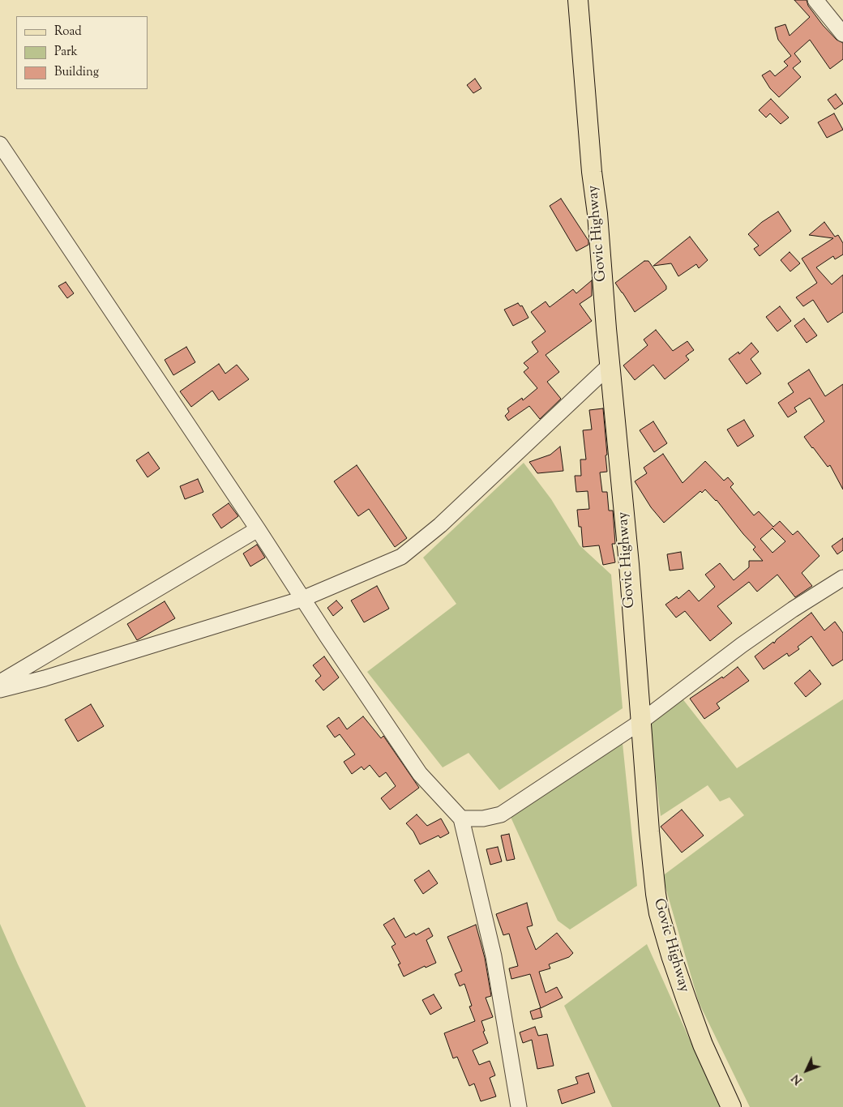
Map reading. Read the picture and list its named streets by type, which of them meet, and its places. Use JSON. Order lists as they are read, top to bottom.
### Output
{
  "streets": {
    "main road": ["Govic Highway"]
  },
  "legend": ["Road", "Park", "Building"],
  "north": "bottom left"
}
